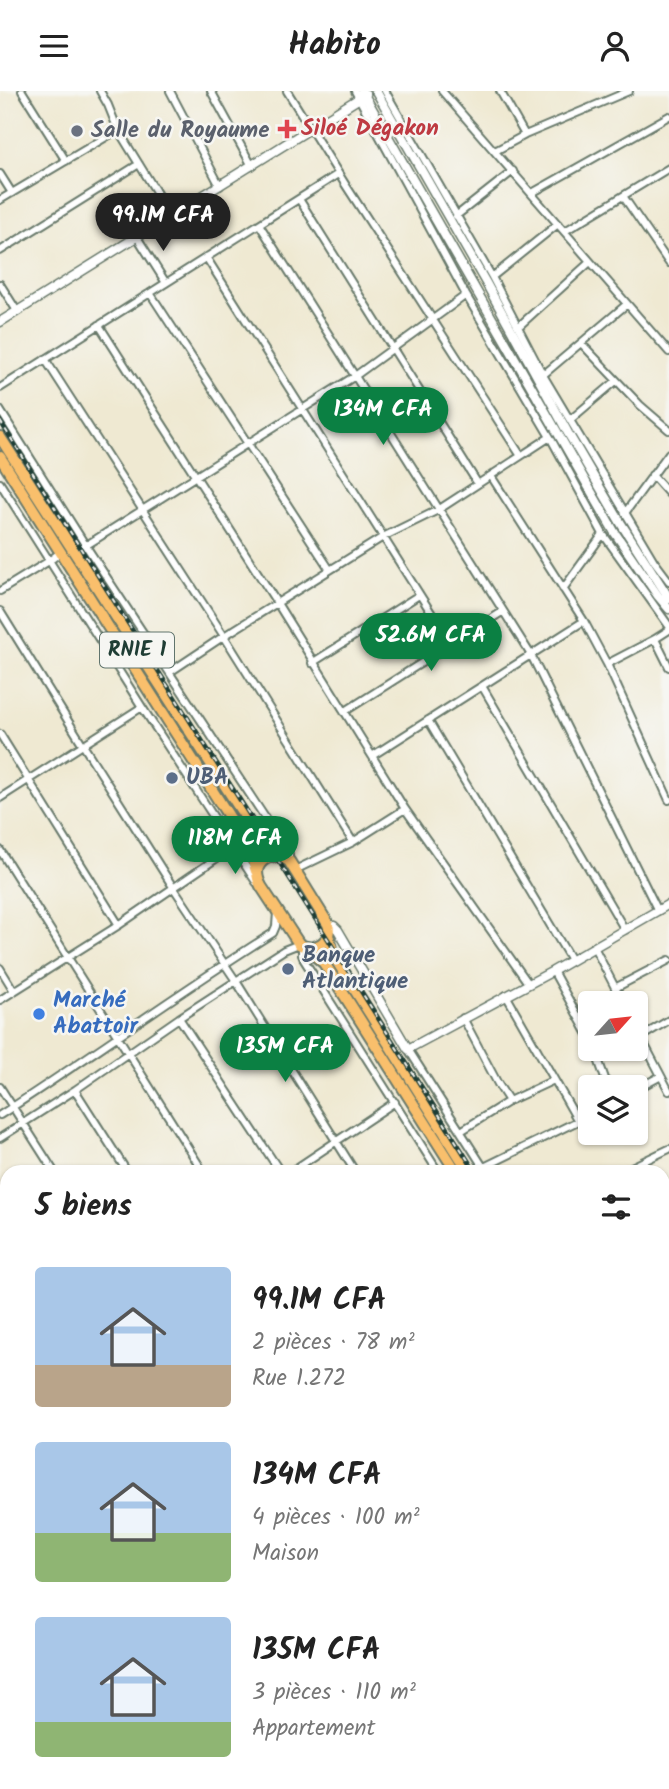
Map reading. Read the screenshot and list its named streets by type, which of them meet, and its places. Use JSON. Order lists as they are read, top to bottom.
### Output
{
  "streets": {
    "highway": ["RNIE 1"]
  },
  "places": {
    "health": ["Siloé Dégakon"],
    "other": [
      "Salle du Royaume",
      "UBA",
      "Banque Atlantique",
      "Marché Abattoir"
    ]
  },
  "north": "top right",
  "page": {
    "header": "Habito",
    "price": [
      "99.1M CFA",
      "134M CFA",
      "52.6M CFA",
      "118M CFA",
      "135M CFA"
    ],
    "heading": "5 biens",
    "list": [
      {
        "name": "99.1M CFA",
        "note": "2 pièces · 78 m² · Rue 1.272"
      },
      {
        "name": "134M CFA",
        "note": "4 pièces · 100 m² · Maison"
      },
      {
        "name": "135M CFA",
        "note": "3 pièces · 110 m² · Appartement"
      }
    ]
  }
}
